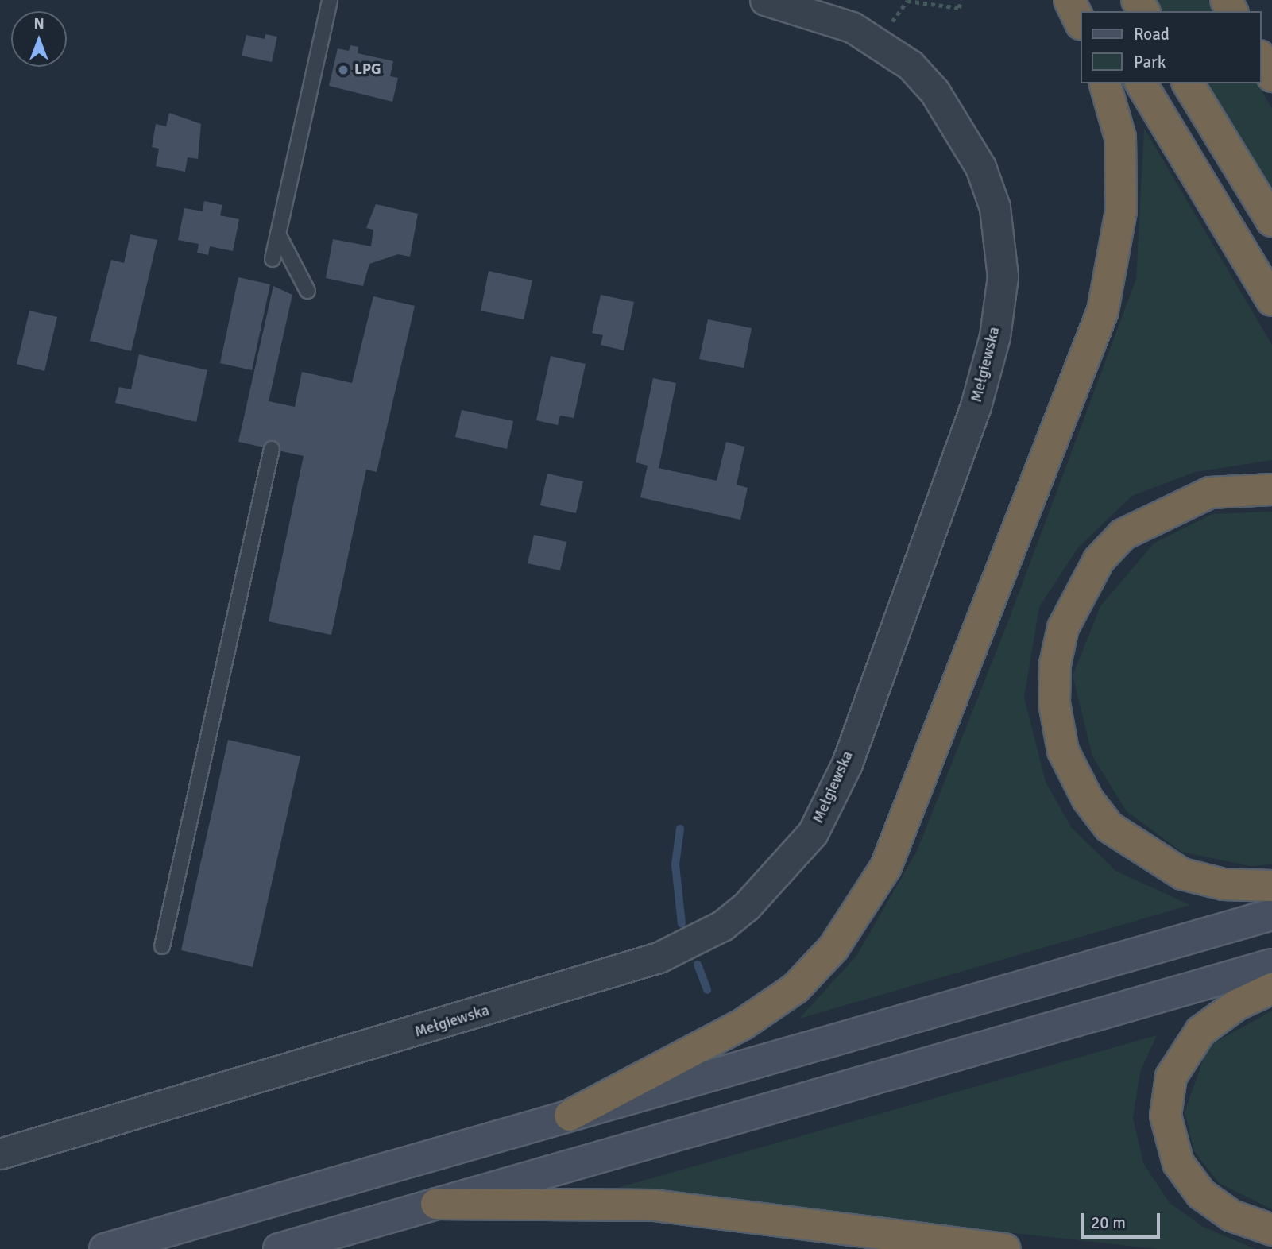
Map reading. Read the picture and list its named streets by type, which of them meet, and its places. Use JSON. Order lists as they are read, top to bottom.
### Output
{
  "streets": {
    "street": ["Mełgiewska"]
  },
  "places": ["LPG"],
  "legend": ["Road", "Park"],
  "scale_bar": "20 m",
  "north": "top"
}
